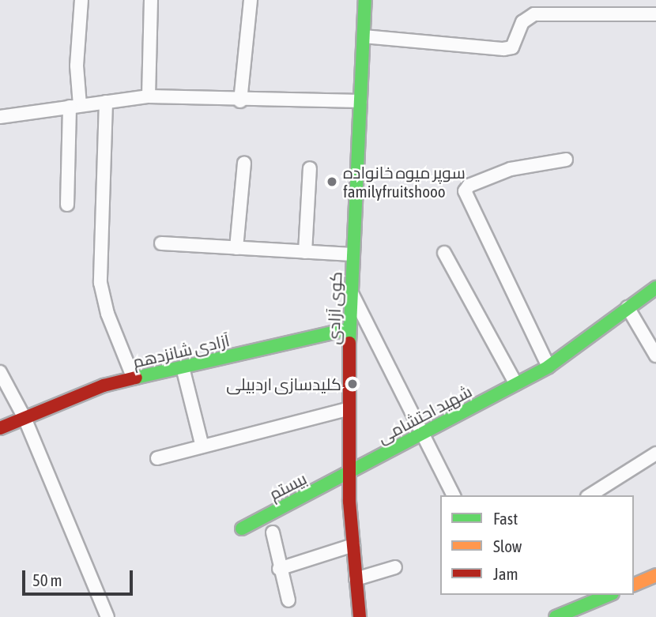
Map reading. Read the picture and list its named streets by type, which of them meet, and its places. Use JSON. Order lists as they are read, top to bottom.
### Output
{
  "streets": {
    "street": [
      "کوی آزادی",
      "آزادی شانزدهم",
      "شهید احتشامی",
      "بیستم"
    ]
  },
  "crossings": [
    ["کوی آزادی", "آزادی شانزدهم"],
    ["کوی آزادی", "شهید احتشامی"],
    ["کوی آزادی", "بیستم"],
    ["شهید احتشامی", "بیستم"]
  ],
  "places": ["سوپر میوه خانواده familyfruitshooo", "کلیدسازی اردبیلی"],
  "legend": ["Fast", "Slow", "Jam"],
  "scale_bar": "50 m"
}
